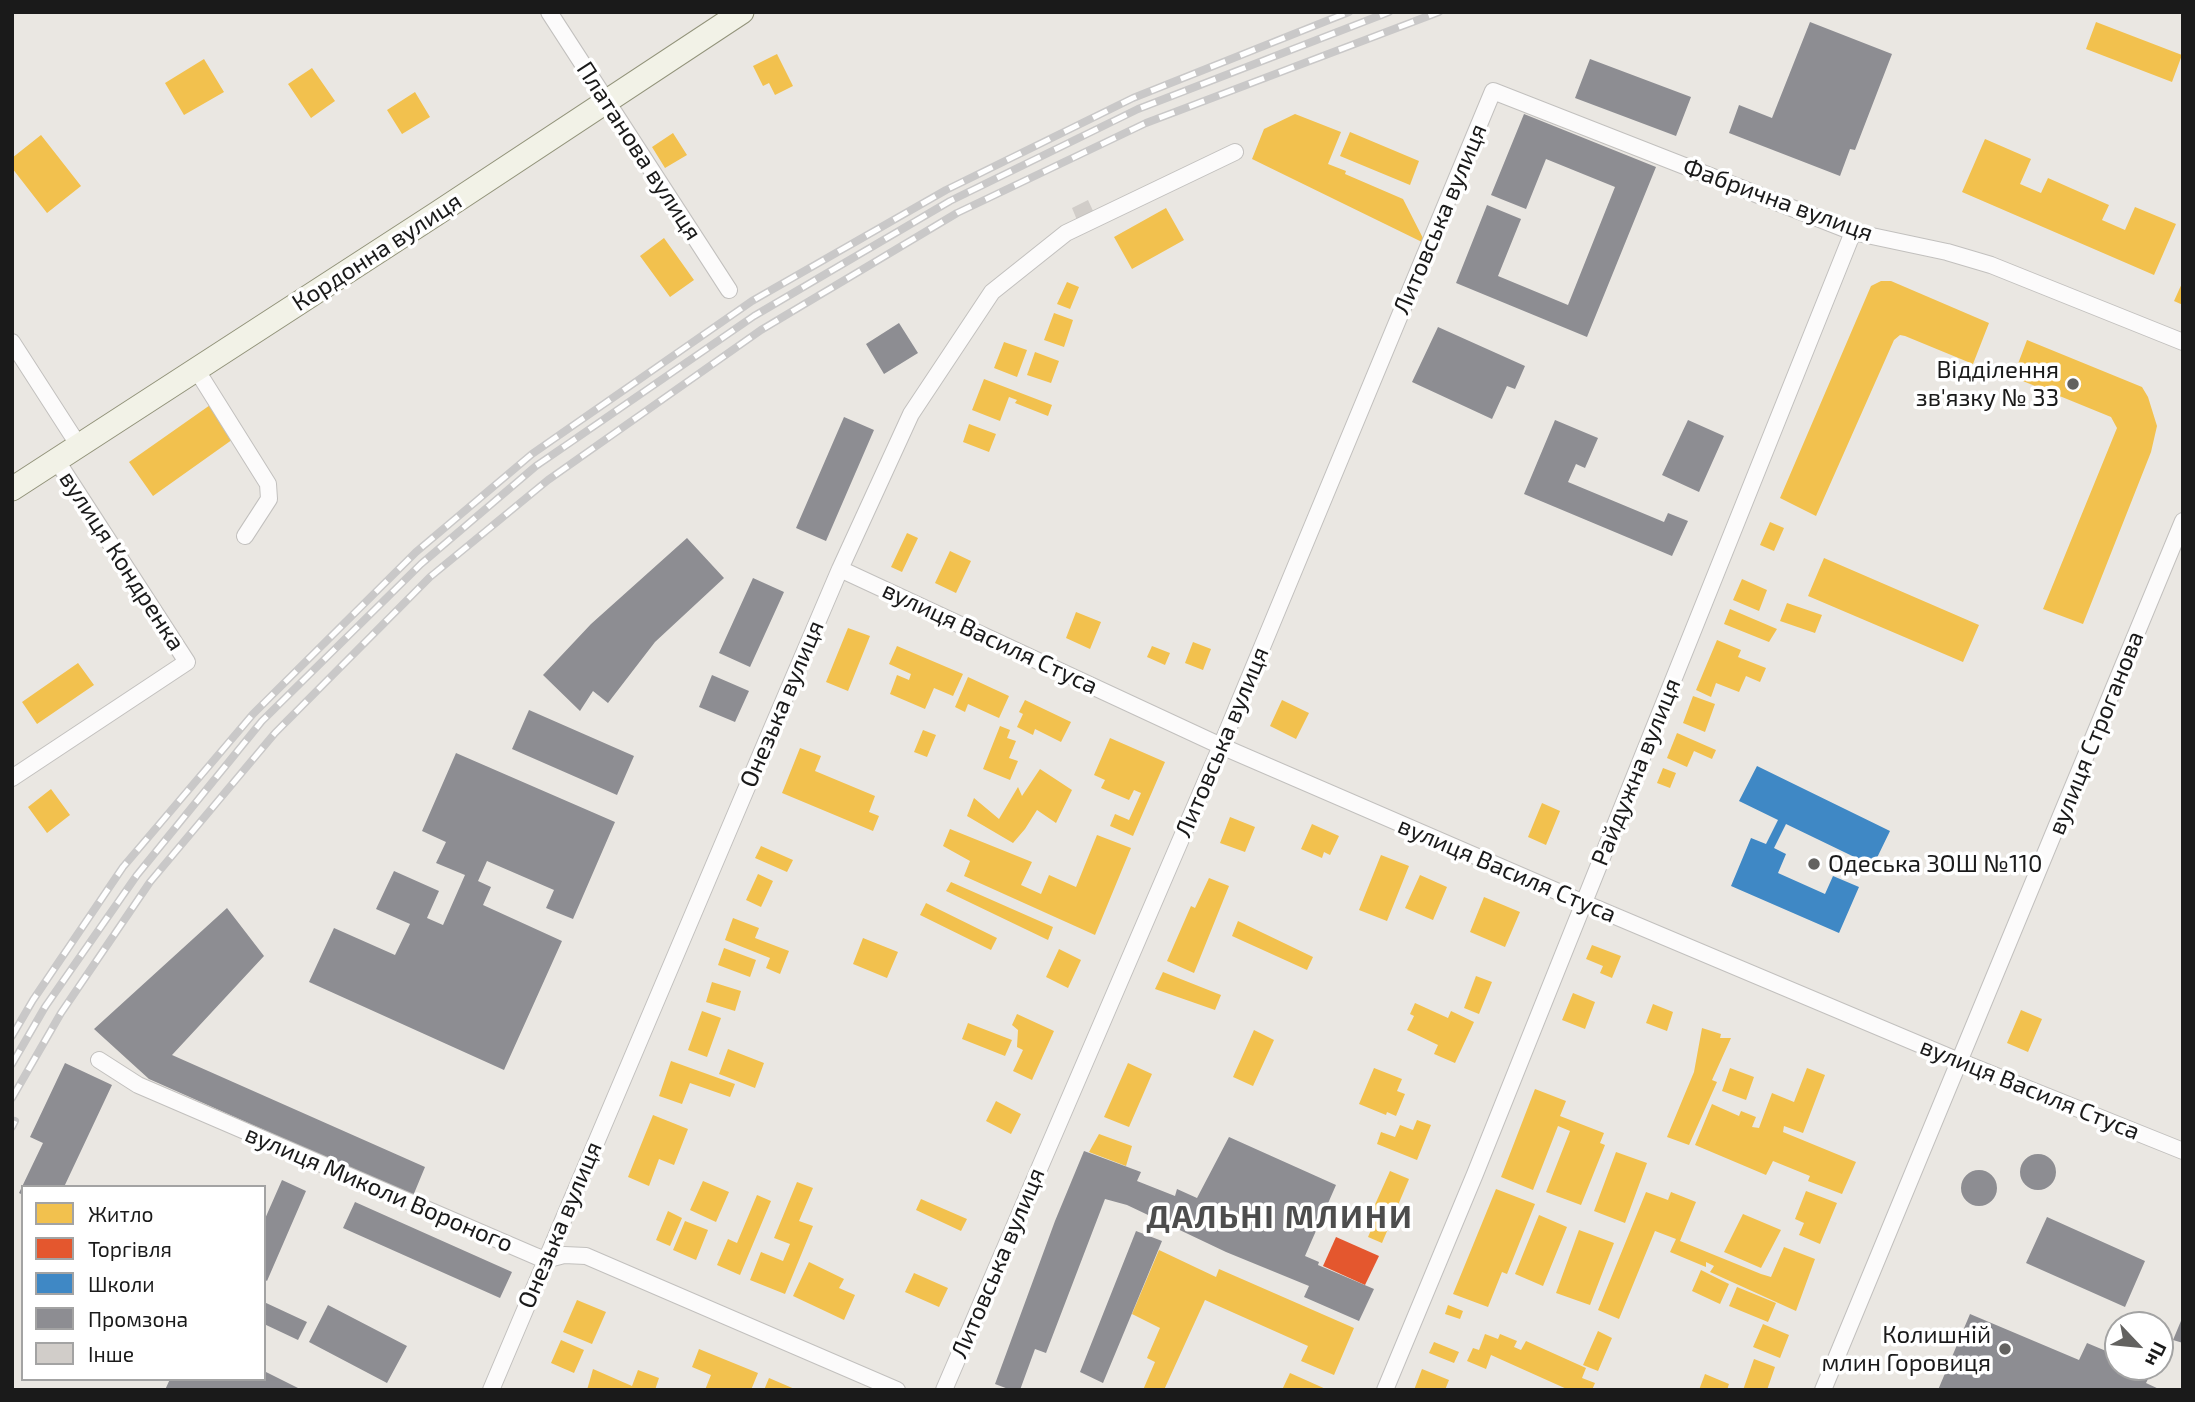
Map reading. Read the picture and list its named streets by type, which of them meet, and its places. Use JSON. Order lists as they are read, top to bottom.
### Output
{
  "streets": {
    "main road": ["Кордонна вулиця"],
    "street": [
      "Платанова вулиця",
      "Фабрична вулиця",
      "Литовська вулиця",
      "вулиця Кондренка",
      "вулиця Василя Стуса",
      "Онезька вулиця",
      "вулиця Строганова",
      "Райдужна вулиця",
      "вулиця Миколи Вороного"
    ]
  },
  "crossings": [
    ["Платанова вулиця", "Кордонна вулиця"],
    ["Фабрична вулиця", "Литовська вулиця"],
    ["Фабрична вулиця", "Райдужна вулиця"],
    ["Литовська вулиця", "вулиця Василя Стуса"],
    ["Кордонна вулиця", "вулиця Кондренка"],
    ["вулиця Василя Стуса", "Онезька вулиця"],
    ["вулиця Василя Стуса", "вулиця Строганова"],
    ["вулиця Василя Стуса", "Райдужна вулиця"],
    ["Онезька вулиця", "вулиця Миколи Вороного"]
  ],
  "districts": ["ДАЛЬНІ МЛИНИ"],
  "places": ["Відділення зв'язку № 33", "Одеська ЗОШ №110", "Колишній млин Горовиця"],
  "legend": [
    "Житло",
    "Торгівля",
    "Школи",
    "Промзона",
    "Інше"
  ],
  "north": "bottom right"
}
